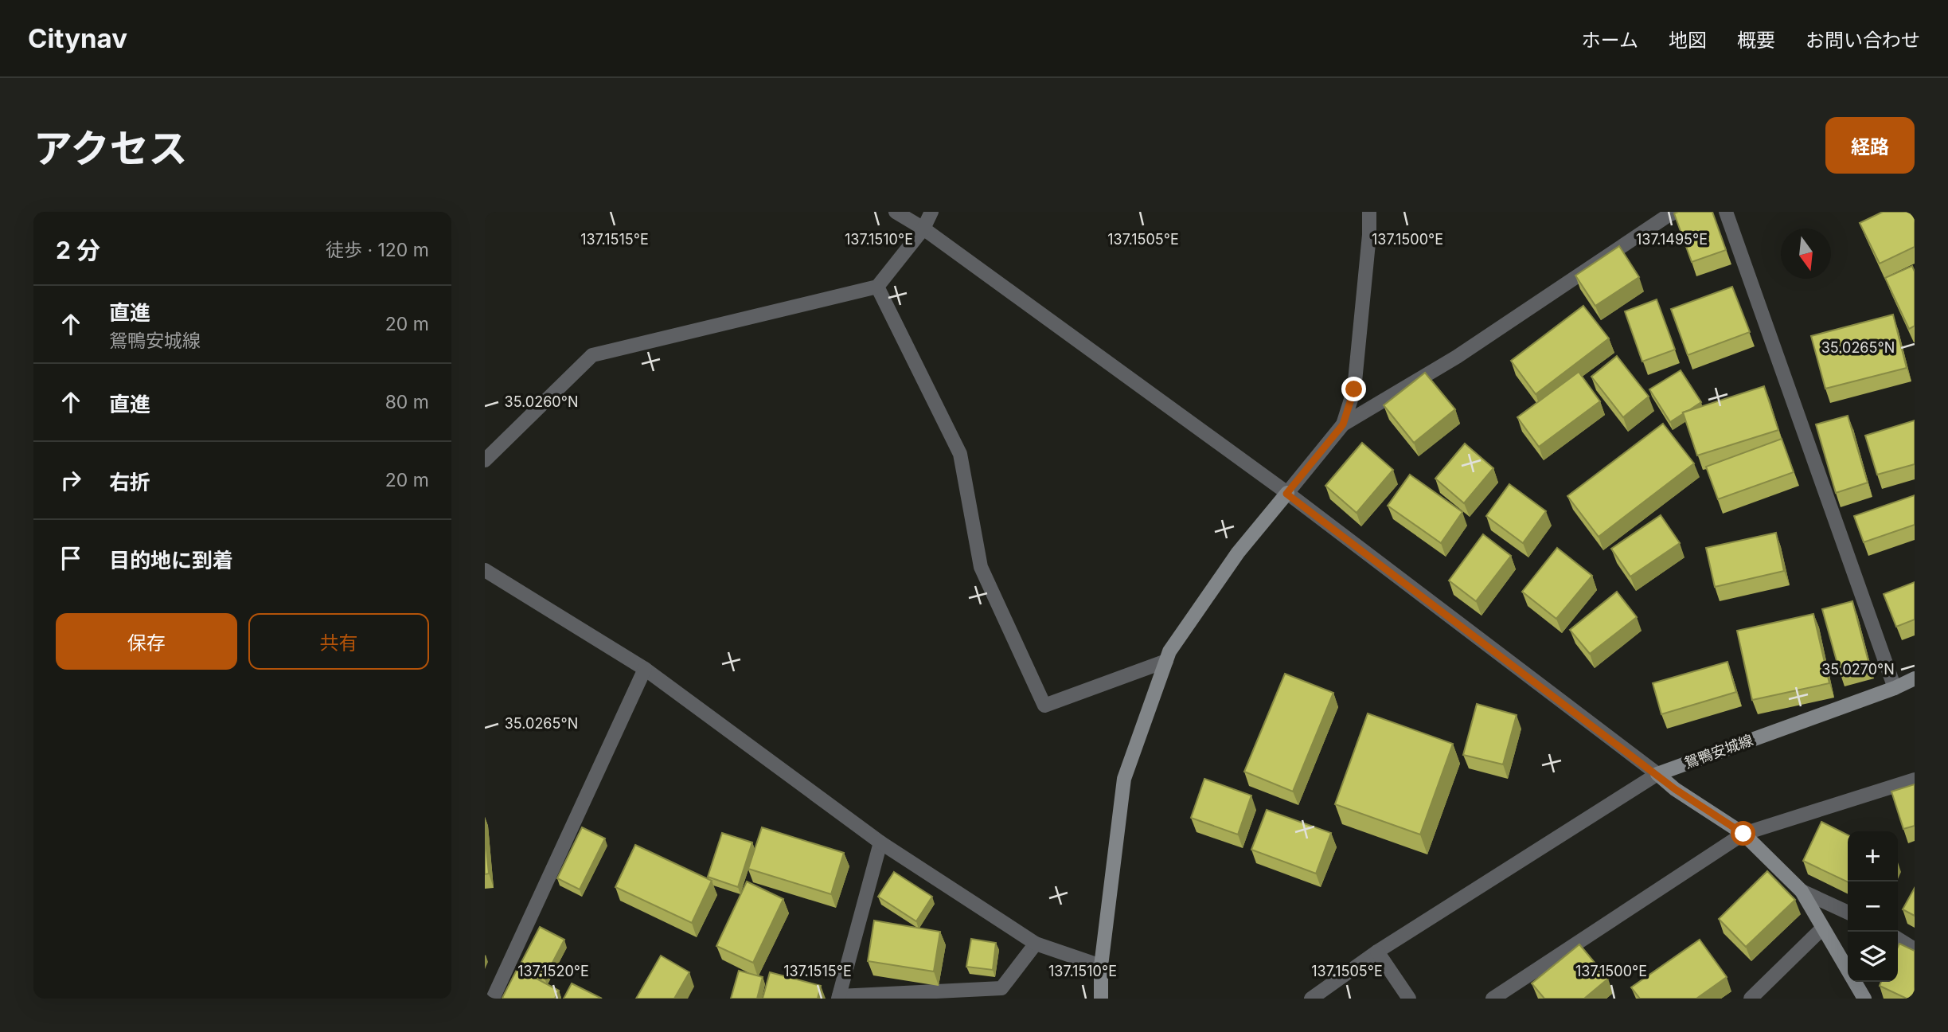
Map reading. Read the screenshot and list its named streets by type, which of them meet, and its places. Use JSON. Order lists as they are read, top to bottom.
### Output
{
  "streets": {
    "main road": ["鴛鴨安城線"]
  },
  "north": "bottom",
  "page": {
    "header": "Citynav",
    "nav": [
      "ホーム",
      "地図",
      "概要",
      "お問い合わせ"
    ],
    "title": "アクセス",
    "buttons": [
      "経路",
      ["保存", "共有"]
    ],
    "heading": ["2 分", "徒歩 · 120 m"],
    "list": [
      ["直進", "鴛鴨安城線", "20 m"],
      ["直進", "80 m"],
      ["右折", "20 m"],
      "目的地に到着"
    ],
    "map_buttons": ["+", "−"]
  },
  "coordinates": [
    "137.1515°E",
    "137.1510°E",
    "137.1505°E",
    "137.1500°E",
    "137.1495°E",
    "35.0265°N",
    "35.0260°N",
    "35.0270°N",
    "137.1520°E"
  ]
}
